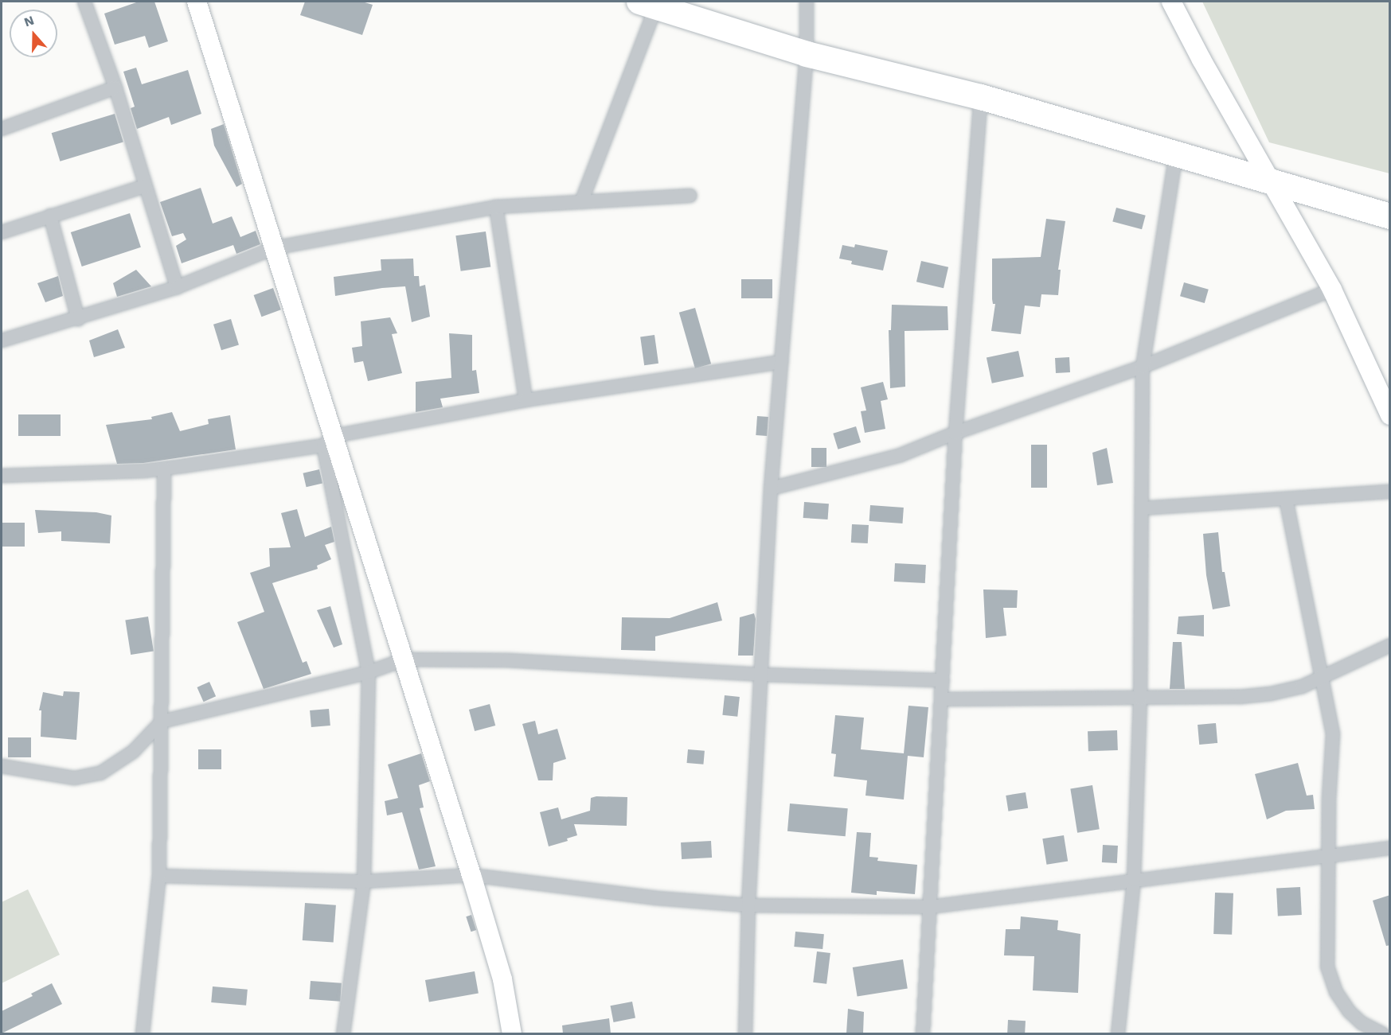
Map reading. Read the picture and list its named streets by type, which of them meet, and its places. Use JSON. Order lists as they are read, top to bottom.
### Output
{
  "north": "top"
}
